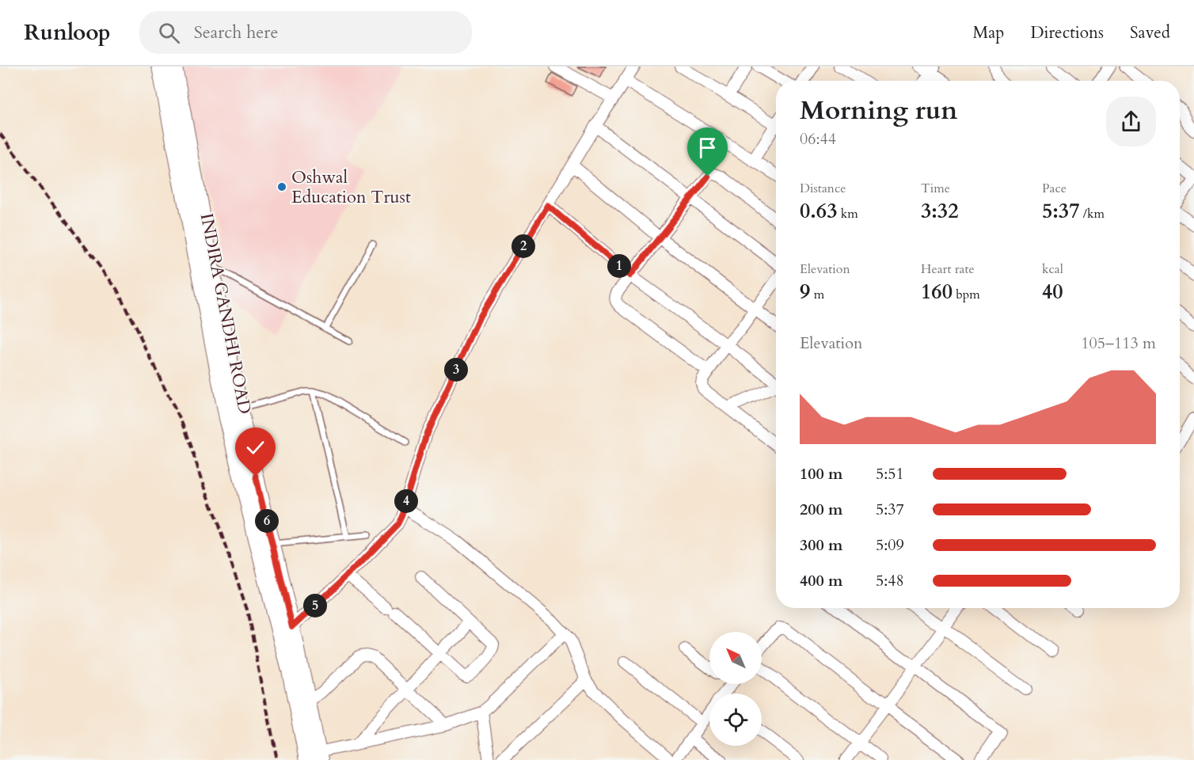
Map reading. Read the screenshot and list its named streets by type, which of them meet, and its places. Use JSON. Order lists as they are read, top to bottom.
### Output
{
  "streets": {
    "main road": ["INDIRA GANDHI ROAD"]
  },
  "places": ["Oshwal Education Trust"],
  "north": "top left",
  "page": {
    "header": "Runloop",
    "search": "Search here",
    "nav": ["Map", "Directions", "Saved"],
    "heading": ["Morning run", "06:44"],
    "stats": [
      ["Distance", "0.63 km"],
      ["Time", "3:32"],
      ["Pace", "5:37 /km"],
      ["Elevation", "9 m"],
      ["Heart rate", "160 bpm"],
      ["kcal", "40"]
    ],
    "pins": [
      "2",
      "1",
      "3",
      "4",
      "6",
      "5"
    ],
    "chart": ["Elevation", "105–113 m"],
    "list": [
      {
        "name": "100 m",
        "note": "5:51"
      },
      {
        "name": "200 m",
        "note": "5:37"
      },
      {
        "name": "300 m",
        "note": "5:09"
      },
      {
        "name": "400 m",
        "note": "5:48"
      }
    ]
  }
}
